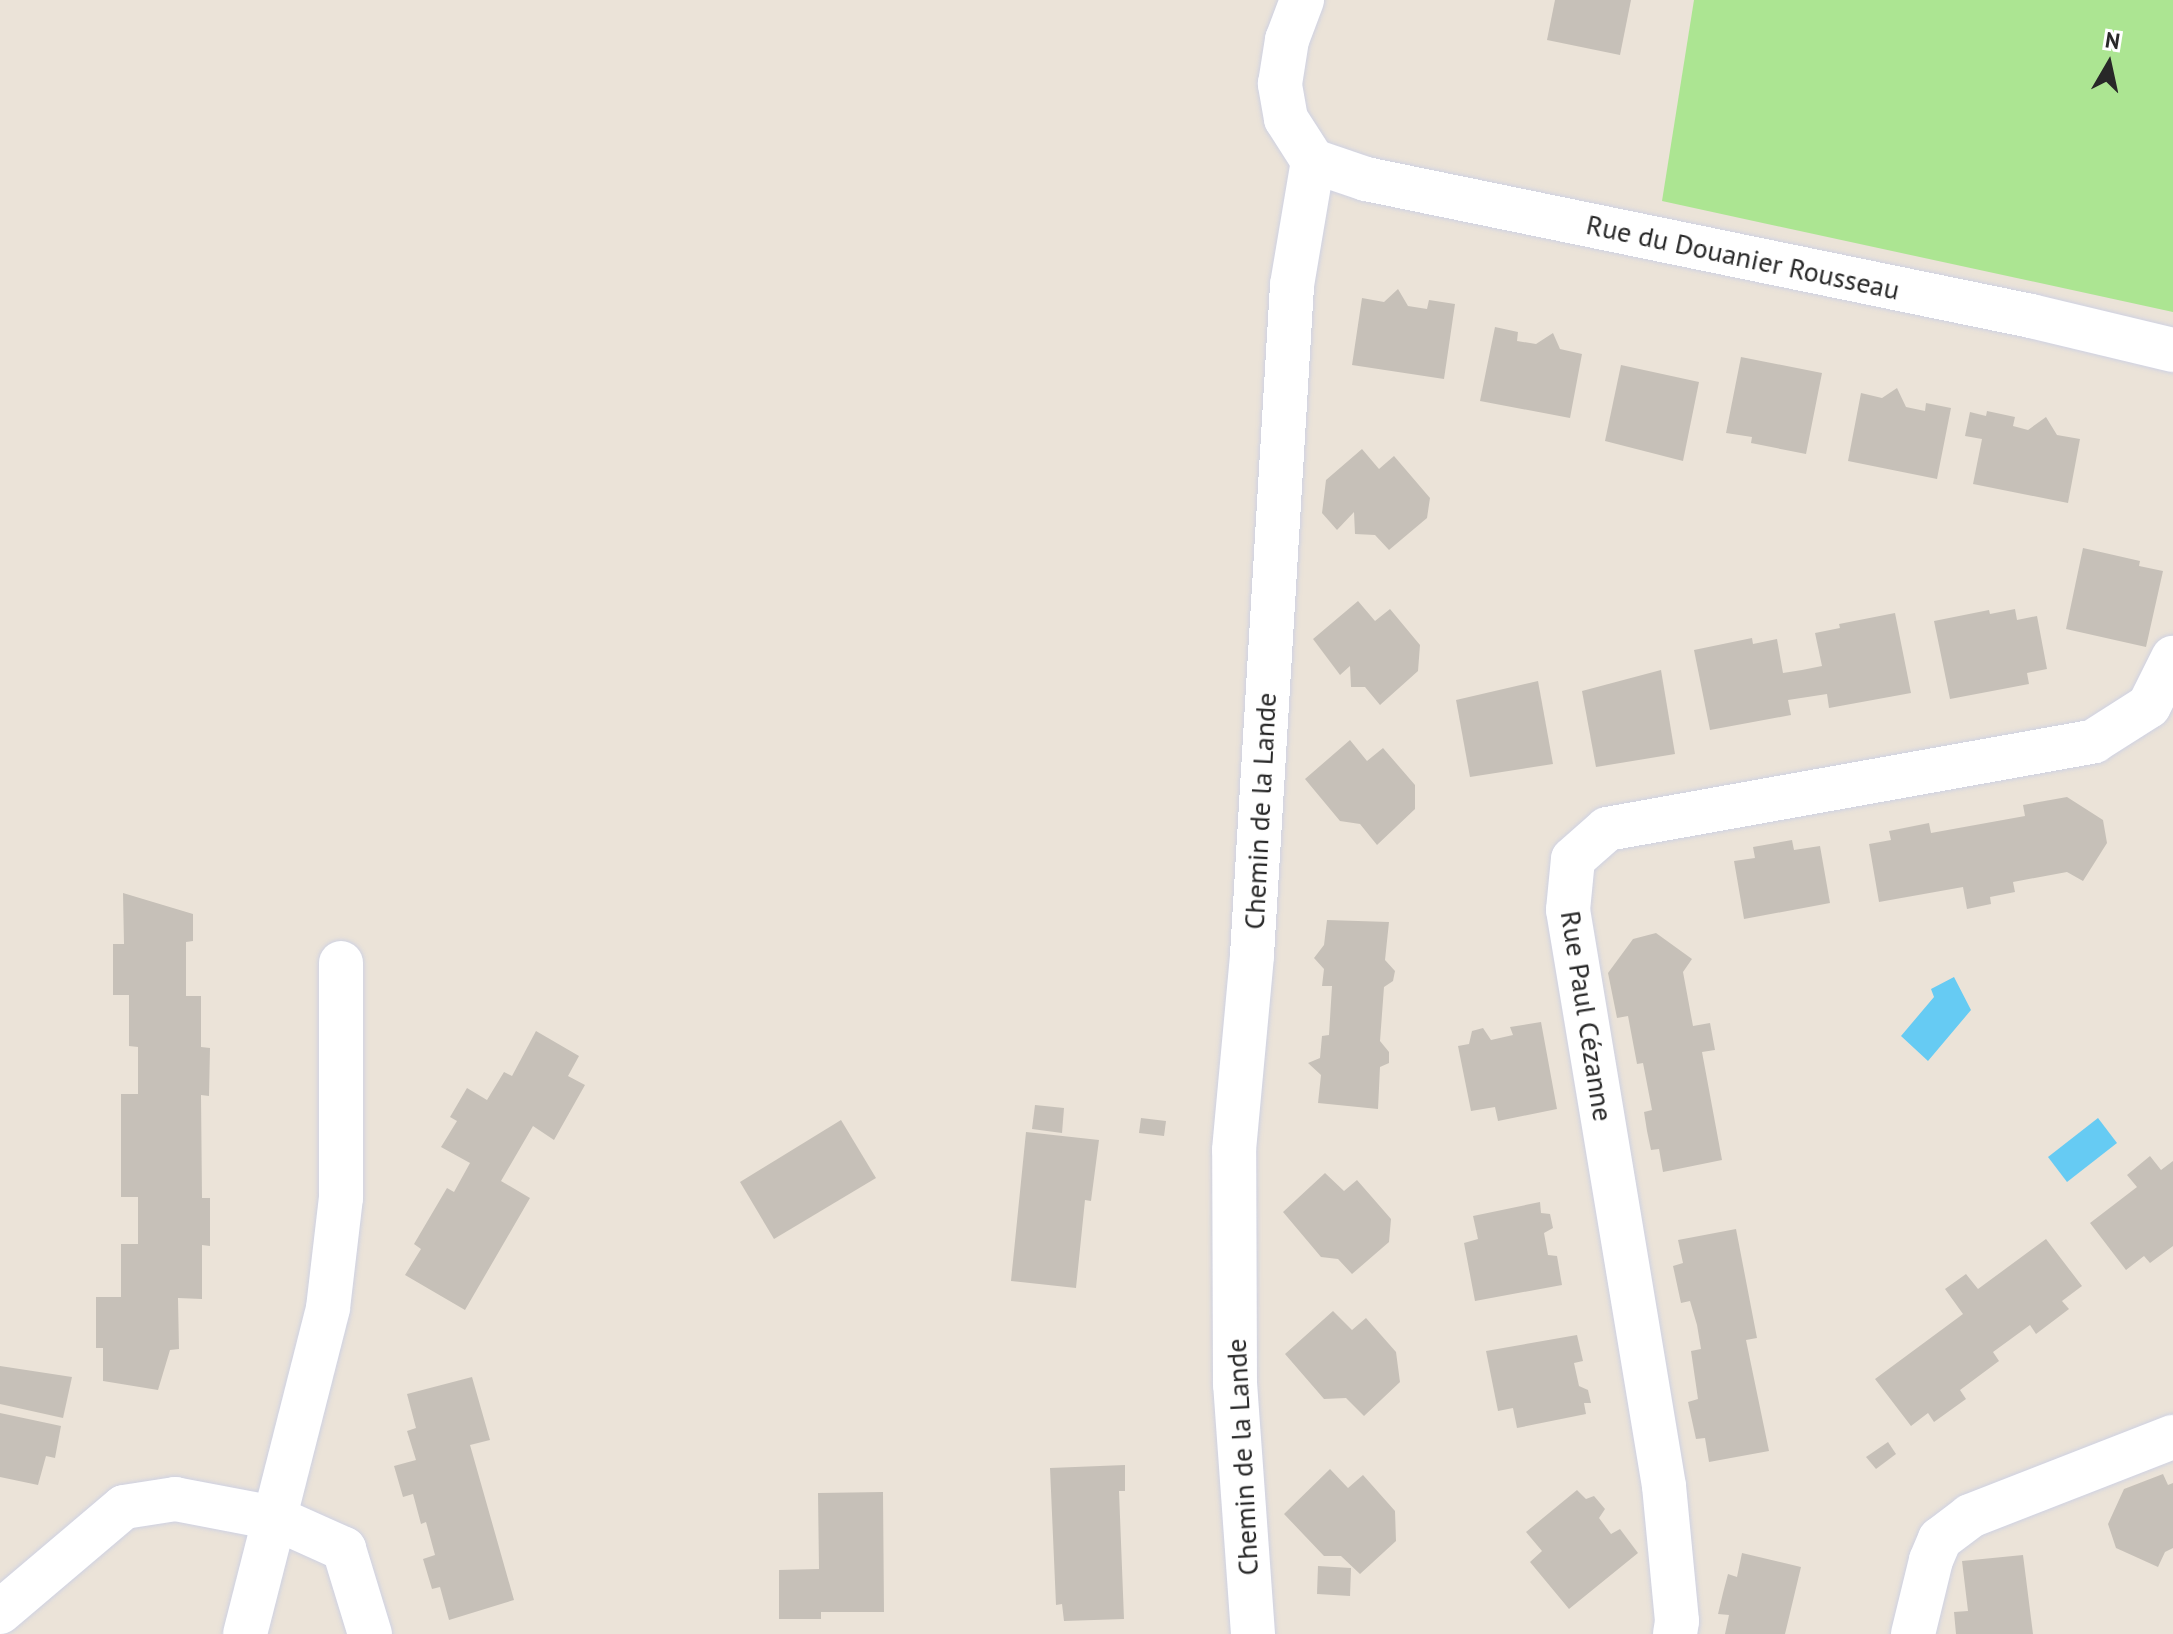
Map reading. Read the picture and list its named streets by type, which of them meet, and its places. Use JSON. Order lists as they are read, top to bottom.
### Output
{
  "streets": {
    "street": ["Rue du Douanier Rousseau", "Chemin de la Lande", "Rue Paul Cézanne"]
  },
  "crossings": [
    ["Rue du Douanier Rousseau", "Chemin de la Lande"]
  ],
  "north": "top"
}
